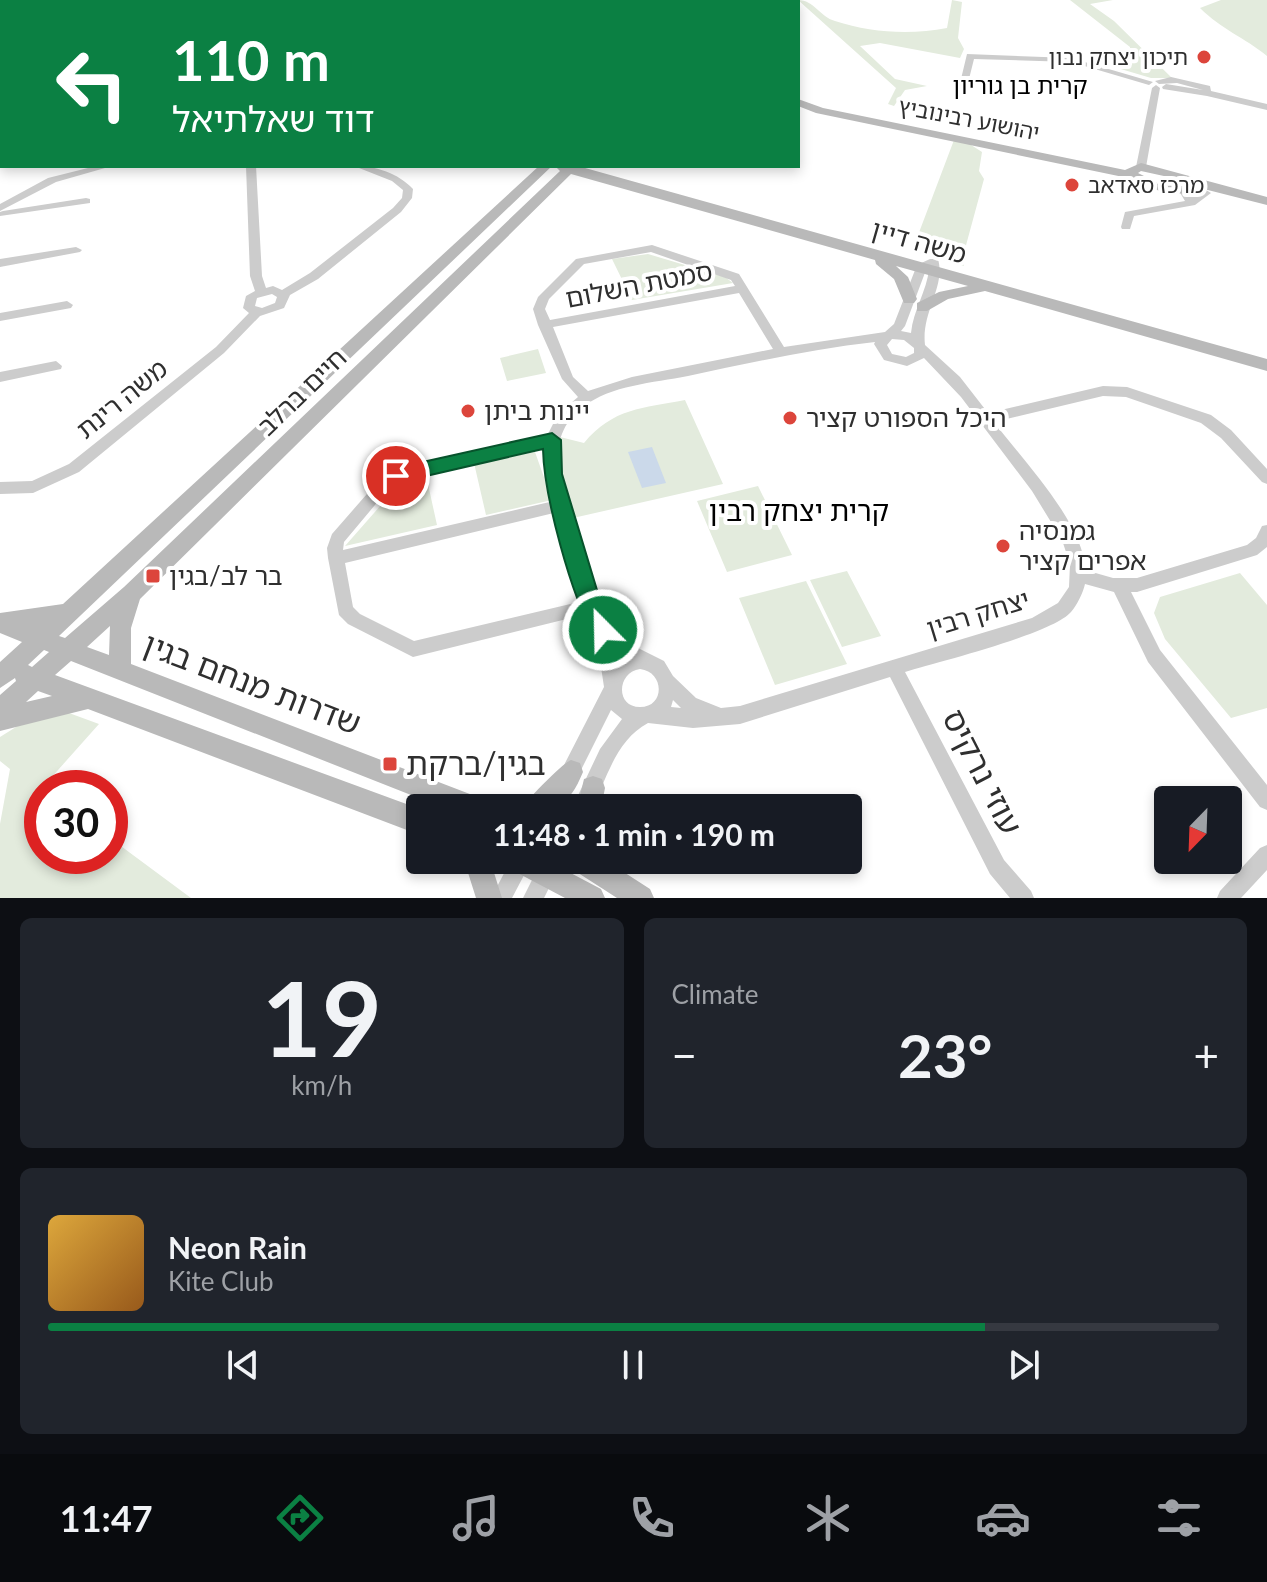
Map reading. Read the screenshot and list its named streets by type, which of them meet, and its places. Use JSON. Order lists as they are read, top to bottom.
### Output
{
  "streets": {
    "street": [
      "יהושוע רבינוביץ",
      "משה דיין",
      "סמטת השלום",
      "חיים ברלב",
      "משה רינת",
      "יצחק רבין",
      "שדרות מנחם בגין",
      "עוזי נרקיס"
    ]
  },
  "crossings": [
    ["חיים ברלב", "שדרות מנחם בגין"],
    ["יצחק רבין", "עוזי נרקיס"]
  ],
  "districts": ["קרית בן גוריון", "קרית יצחק רבין"],
  "places": {
    "other": [
      "תיכון יצחק נבון",
      "מרכז סאדאב",
      "יינות ביתן",
      "היכל הספורט קציר",
      "גמנסיה אפרים קציר"
    ],
    "transit": ["בר לב/בגין", "בגין/ברקת"]
  },
  "north": "bottom left",
  "page": {
    "turn": ["110 m", "דוד שאלתיאל"],
    "limit": "30",
    "trip": "11:48 · 1 min · 190 m",
    "tile": [
      ["19", "km/h"],
      "Climate"
    ],
    "heat": ["−", "23°", "+"],
    "song": ["Neon Rain", "Kite Club"],
    "tabs": "11:47"
  }
}
